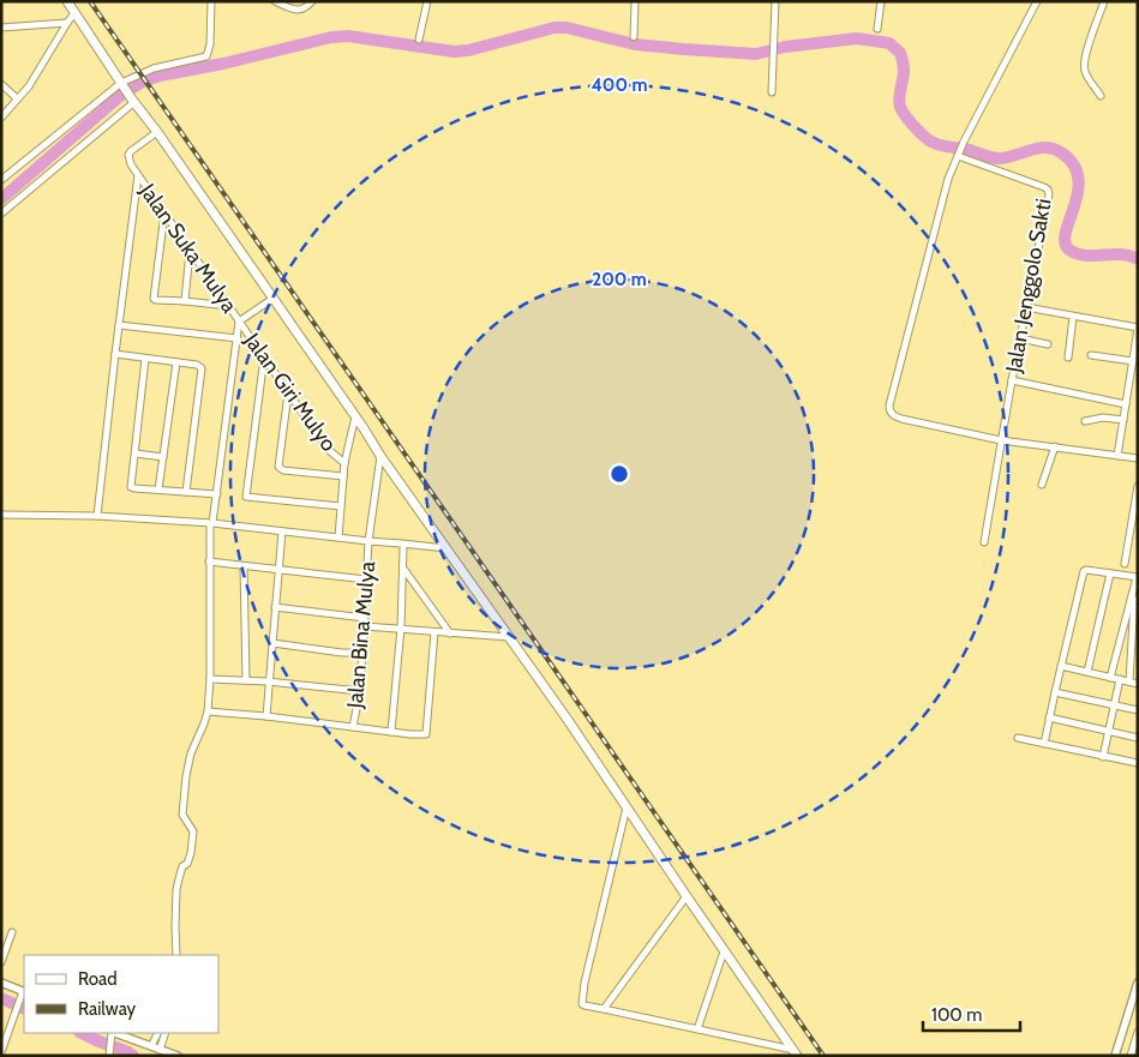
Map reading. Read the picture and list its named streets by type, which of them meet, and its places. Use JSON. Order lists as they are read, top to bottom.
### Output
{
  "streets": {
    "street": [
      "Jalan Suka Mulya",
      "Jalan Jenggolo Sakti",
      "Jalan Giri Mulyo",
      "Jalan Bina Mulya"
    ]
  },
  "crossings": [
    ["Jalan Suka Mulya", "Jalan Giri Mulyo"]
  ],
  "legend": ["Road", "Railway"],
  "scale_bar": "100 m",
  "rings": ["400 m", "200 m"]
}
